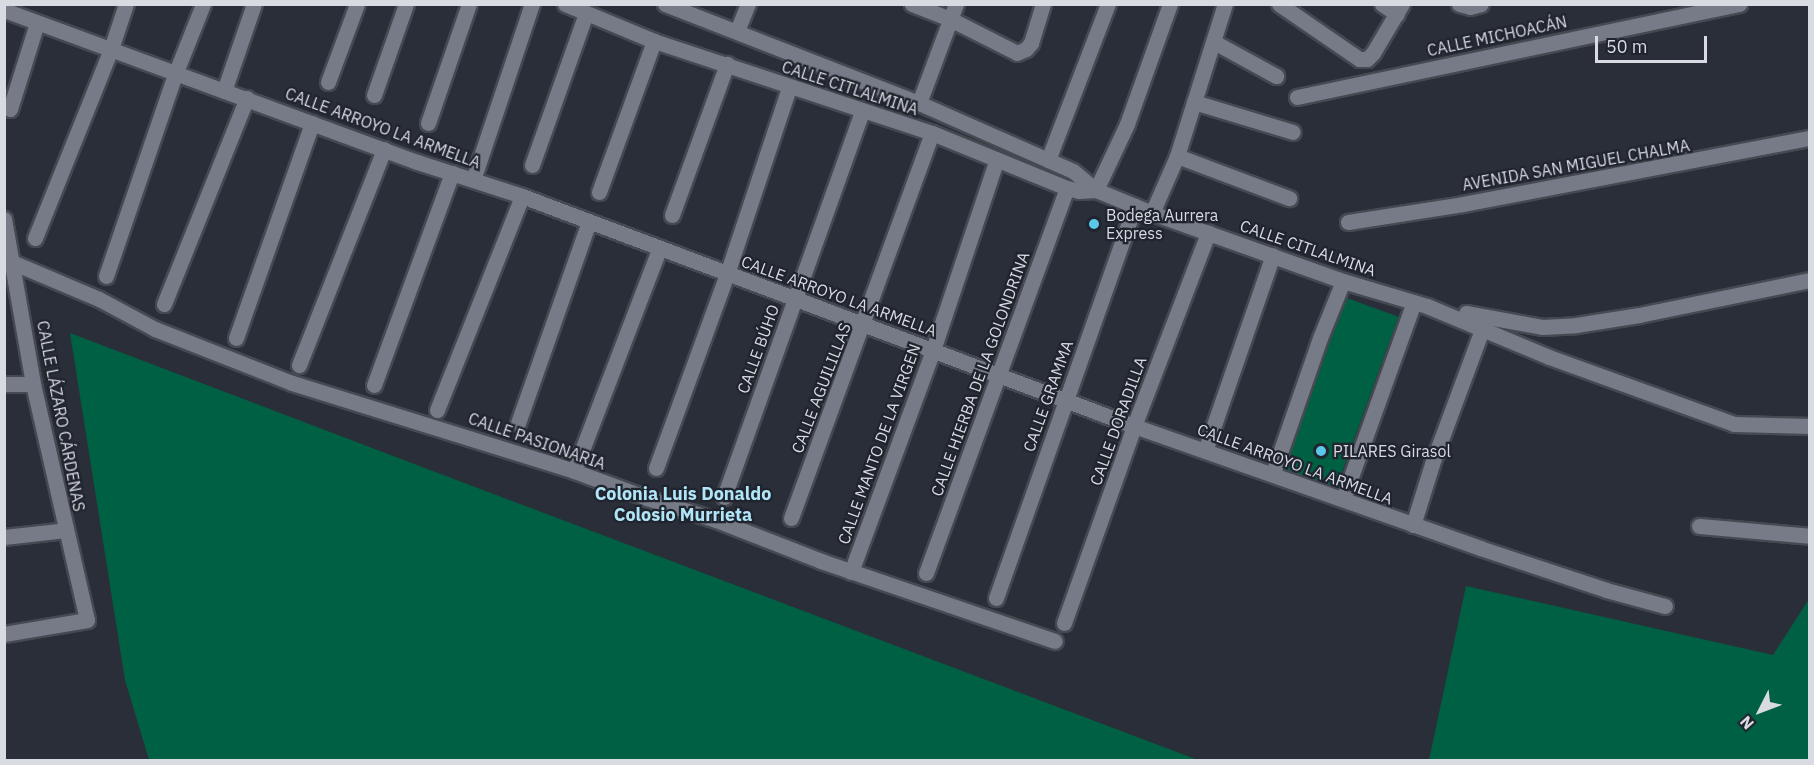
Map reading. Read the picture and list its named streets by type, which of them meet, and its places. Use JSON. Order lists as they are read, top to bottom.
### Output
{
  "streets": {
    "street": [
      "CALLE MICHOACÁN",
      "CALLE CITLALMINA",
      "CALLE ARROYO LA ARMELLA",
      "AVENIDA SAN MIGUEL CHALMA",
      "CALLE BÚHO",
      "CALLE HIERBA DE LA GOLONDRINA",
      "CALLE AGUILILLAS",
      "CALLE GRAMMA",
      "CALLE LÁZARO CÁRDENAS",
      "CALLE DORADILLA",
      "CALLE PASIONARIA",
      "CALLE MANTO DE LA VIRGEN"
    ]
  },
  "crossings": [
    ["CALLE CITLALMINA", "CALLE BÚHO"],
    ["CALLE CITLALMINA", "CALLE HIERBA DE LA GOLONDRINA"],
    ["CALLE CITLALMINA", "CALLE AGUILILLAS"],
    ["CALLE CITLALMINA", "CALLE GRAMMA"],
    ["CALLE CITLALMINA", "CALLE DORADILLA"],
    ["CALLE CITLALMINA", "CALLE MANTO DE LA VIRGEN"],
    ["CALLE ARROYO LA ARMELLA", "CALLE BÚHO"],
    ["CALLE ARROYO LA ARMELLA", "CALLE HIERBA DE LA GOLONDRINA"],
    ["CALLE ARROYO LA ARMELLA", "CALLE AGUILILLAS"],
    ["CALLE ARROYO LA ARMELLA", "CALLE GRAMMA"],
    ["CALLE ARROYO LA ARMELLA", "CALLE DORADILLA"],
    ["CALLE ARROYO LA ARMELLA", "CALLE MANTO DE LA VIRGEN"],
    ["CALLE LÁZARO CÁRDENAS", "CALLE PASIONARIA"],
    ["CALLE PASIONARIA", "CALLE MANTO DE LA VIRGEN"]
  ],
  "districts": ["Colonia Luis Donaldo Colosio Murrieta"],
  "places": ["Bodega Aurrera Express", "PILARES Girasol"],
  "scale_bar": "50 m",
  "north": "bottom left"
}
